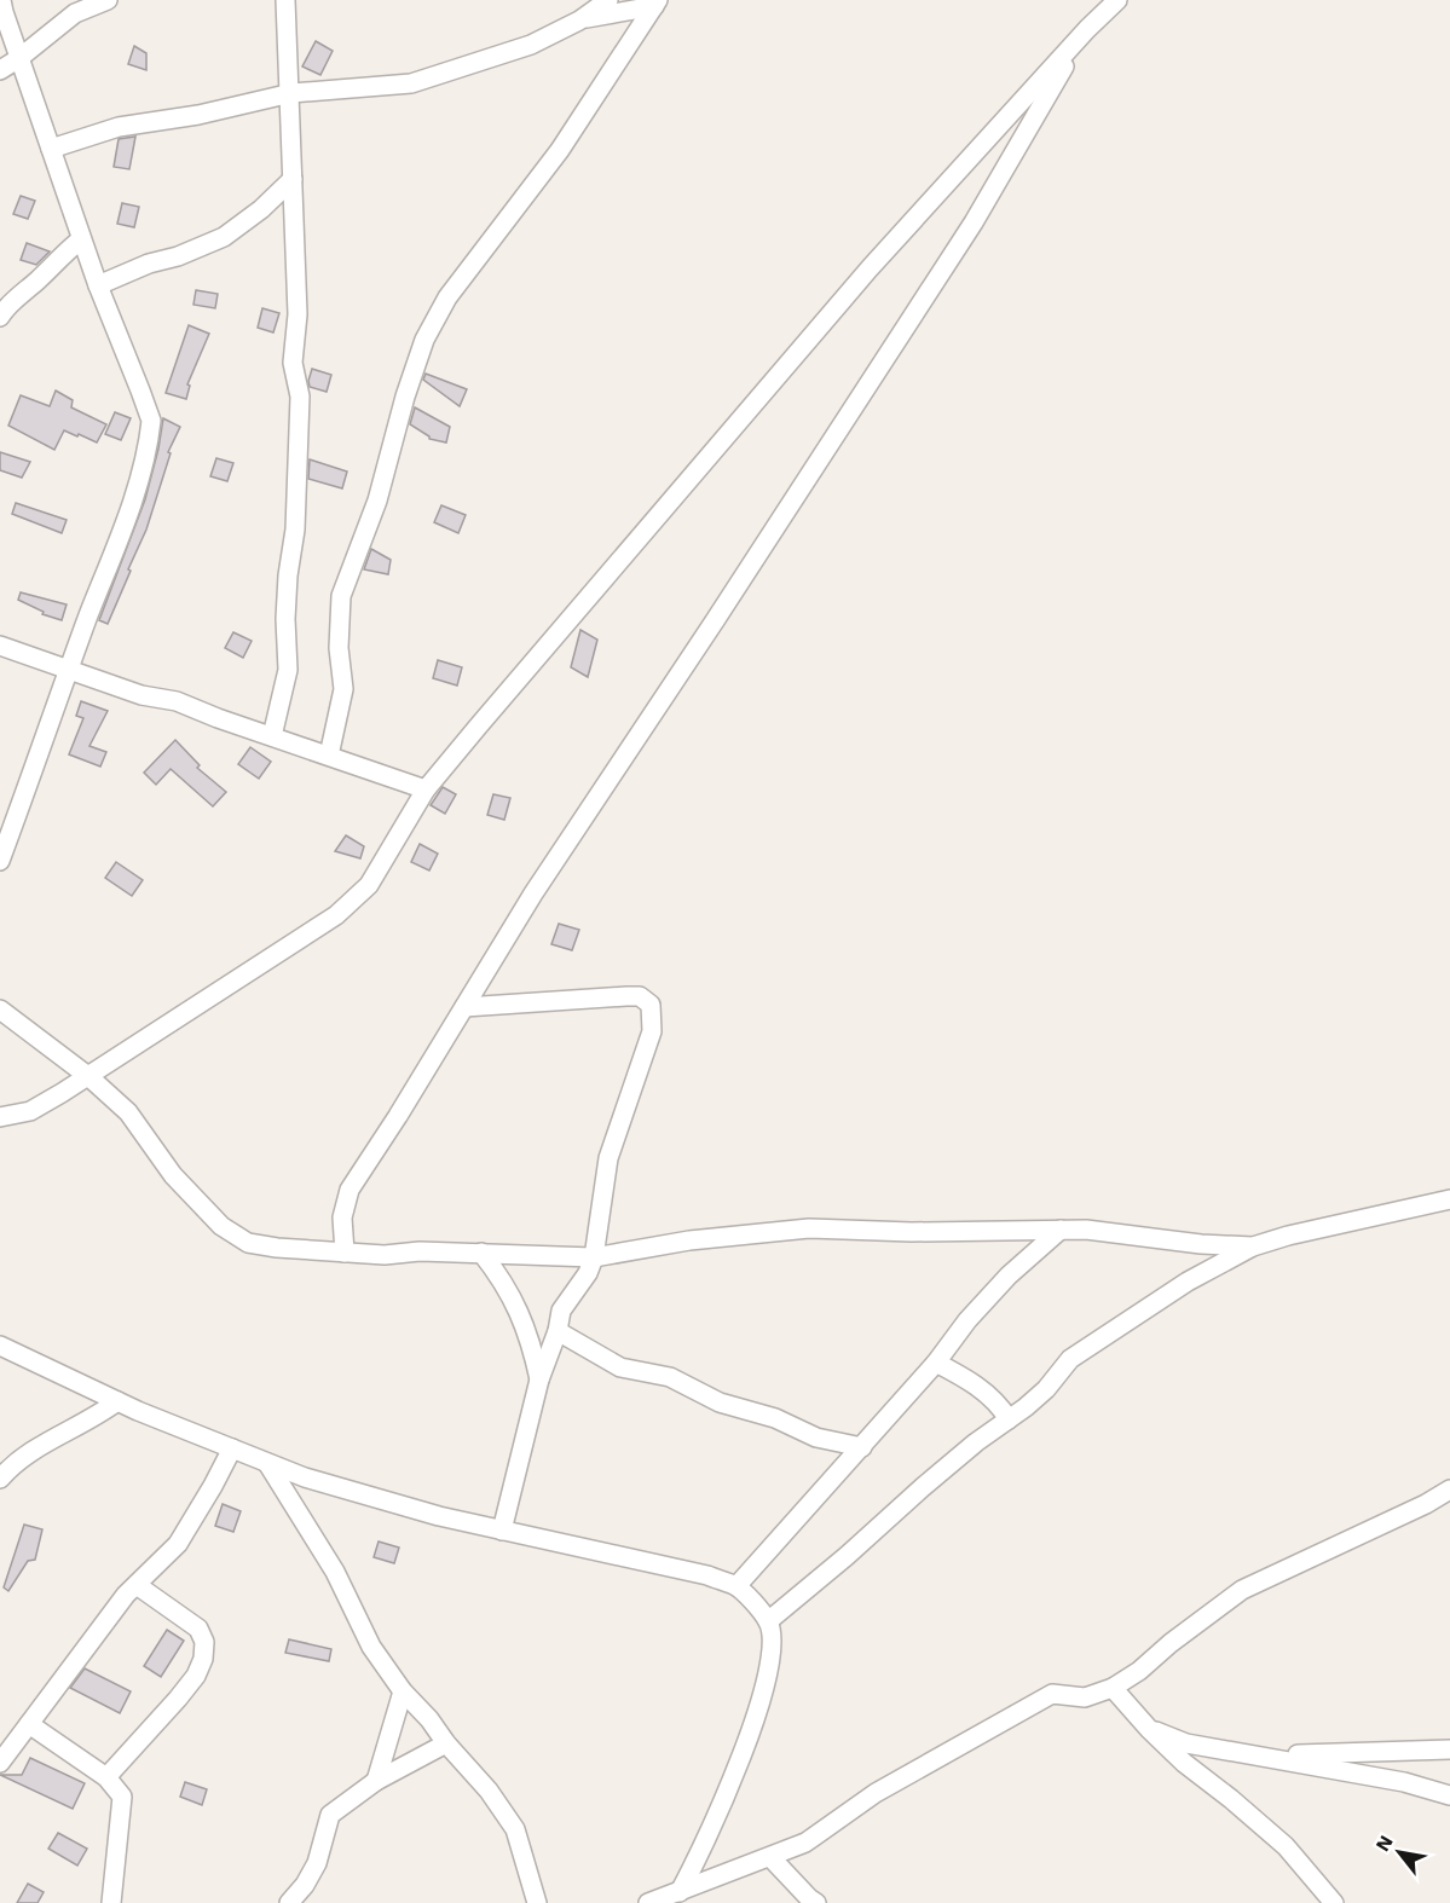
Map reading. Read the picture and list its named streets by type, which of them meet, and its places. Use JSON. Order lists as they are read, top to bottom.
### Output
{
  "north": "top left"
}
